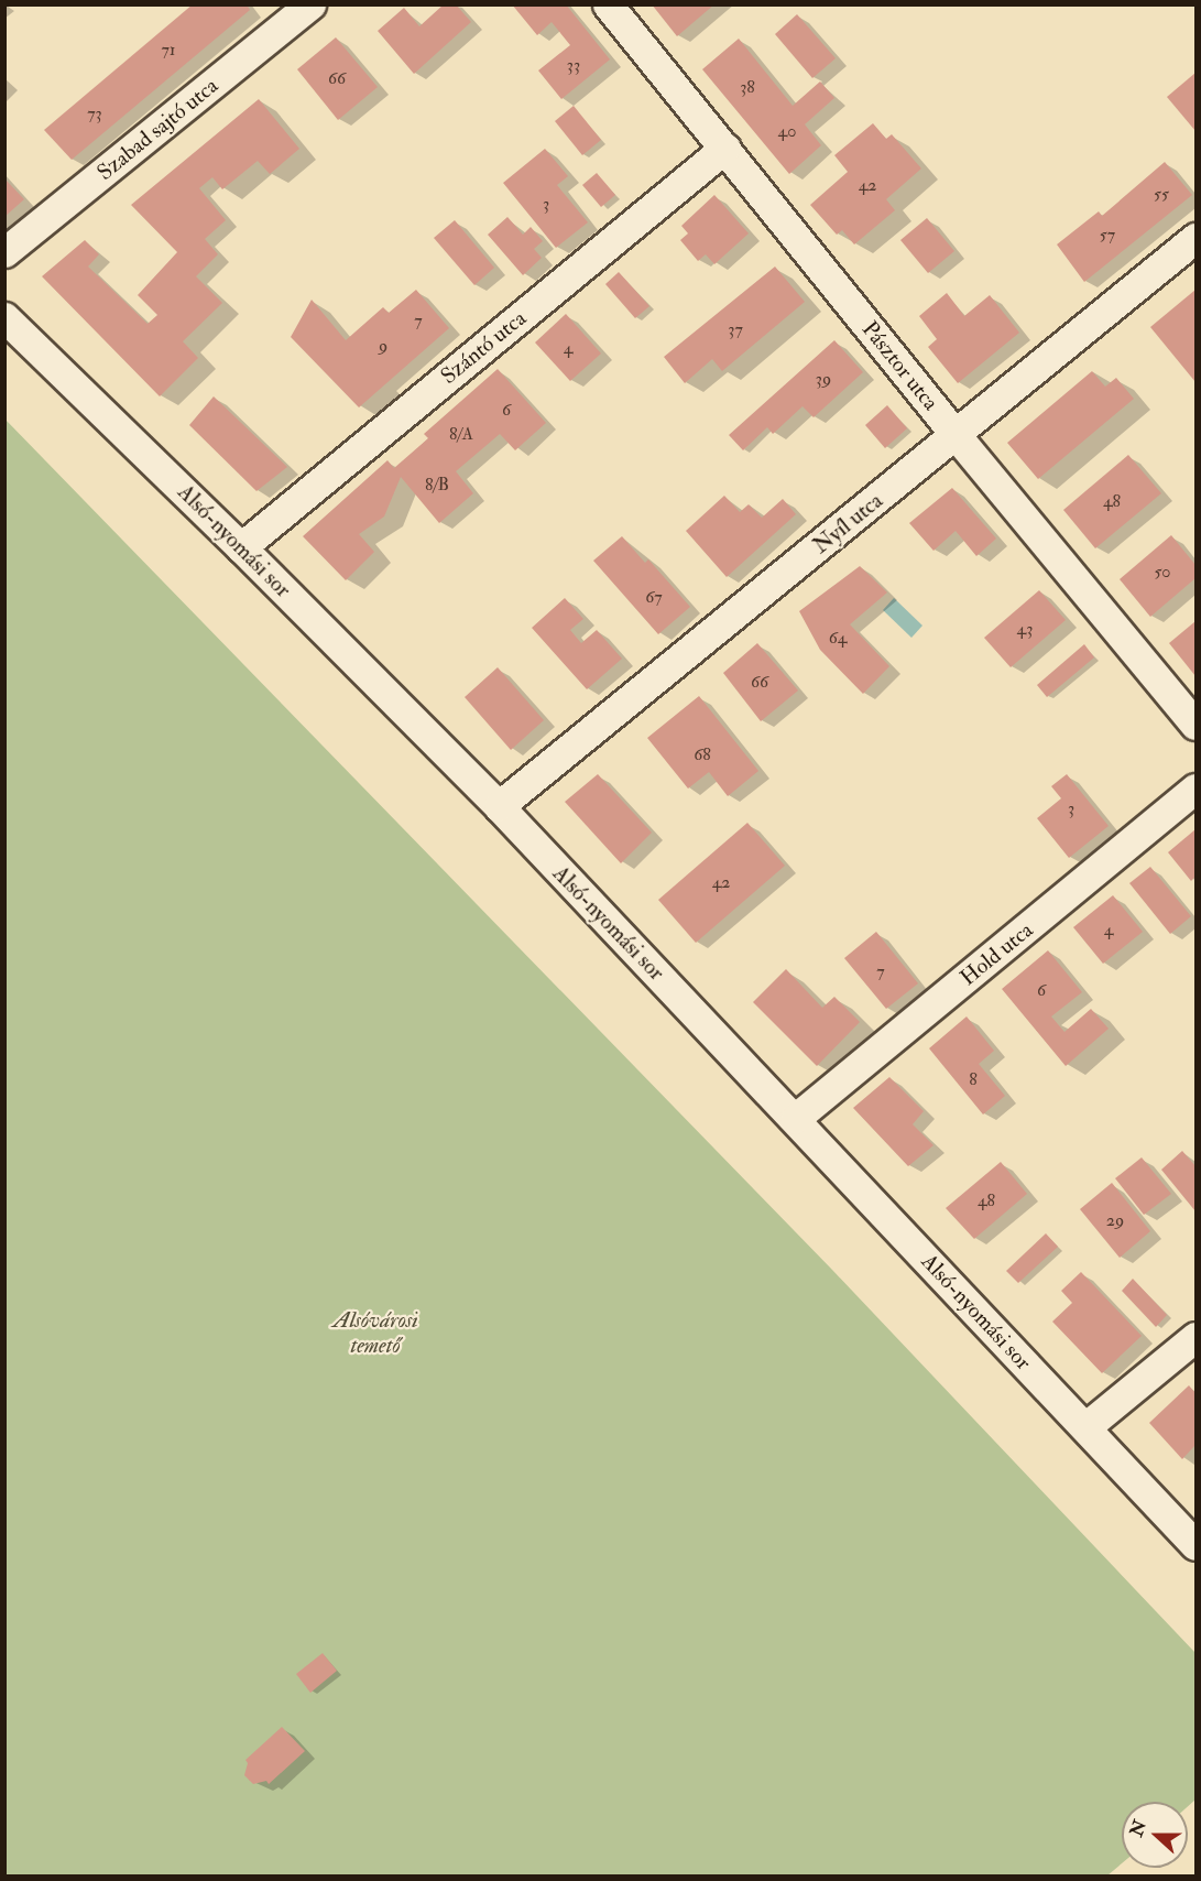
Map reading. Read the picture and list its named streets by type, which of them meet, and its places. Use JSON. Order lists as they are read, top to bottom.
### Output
{
  "streets": {
    "street": [
      "Szabad sajtó utca",
      "Szántó utca",
      "Pásztor utca",
      "Nyíl utca",
      "Alsó-nyomási sor",
      "Hold utca"
    ]
  },
  "crossings": [
    ["Szántó utca", "Pásztor utca"],
    ["Szántó utca", "Alsó-nyomási sor"],
    ["Pásztor utca", "Nyíl utca"],
    ["Nyíl utca", "Alsó-nyomási sor"],
    ["Alsó-nyomási sor", "Hold utca"]
  ],
  "parks": ["Alsóvárosi temető"],
  "house_numbers": [
    "71",
    "33",
    "66",
    "38",
    "73",
    "40",
    "42",
    "55",
    "3",
    "57",
    "7",
    "37",
    "9",
    "4",
    "39",
    "6",
    "8/A",
    "8/B",
    "48",
    "50",
    "67",
    "43",
    "64",
    "66",
    "68",
    "3",
    "42",
    "4",
    "7",
    "6",
    "8",
    "48",
    "29"
  ],
  "north": "left"
}
